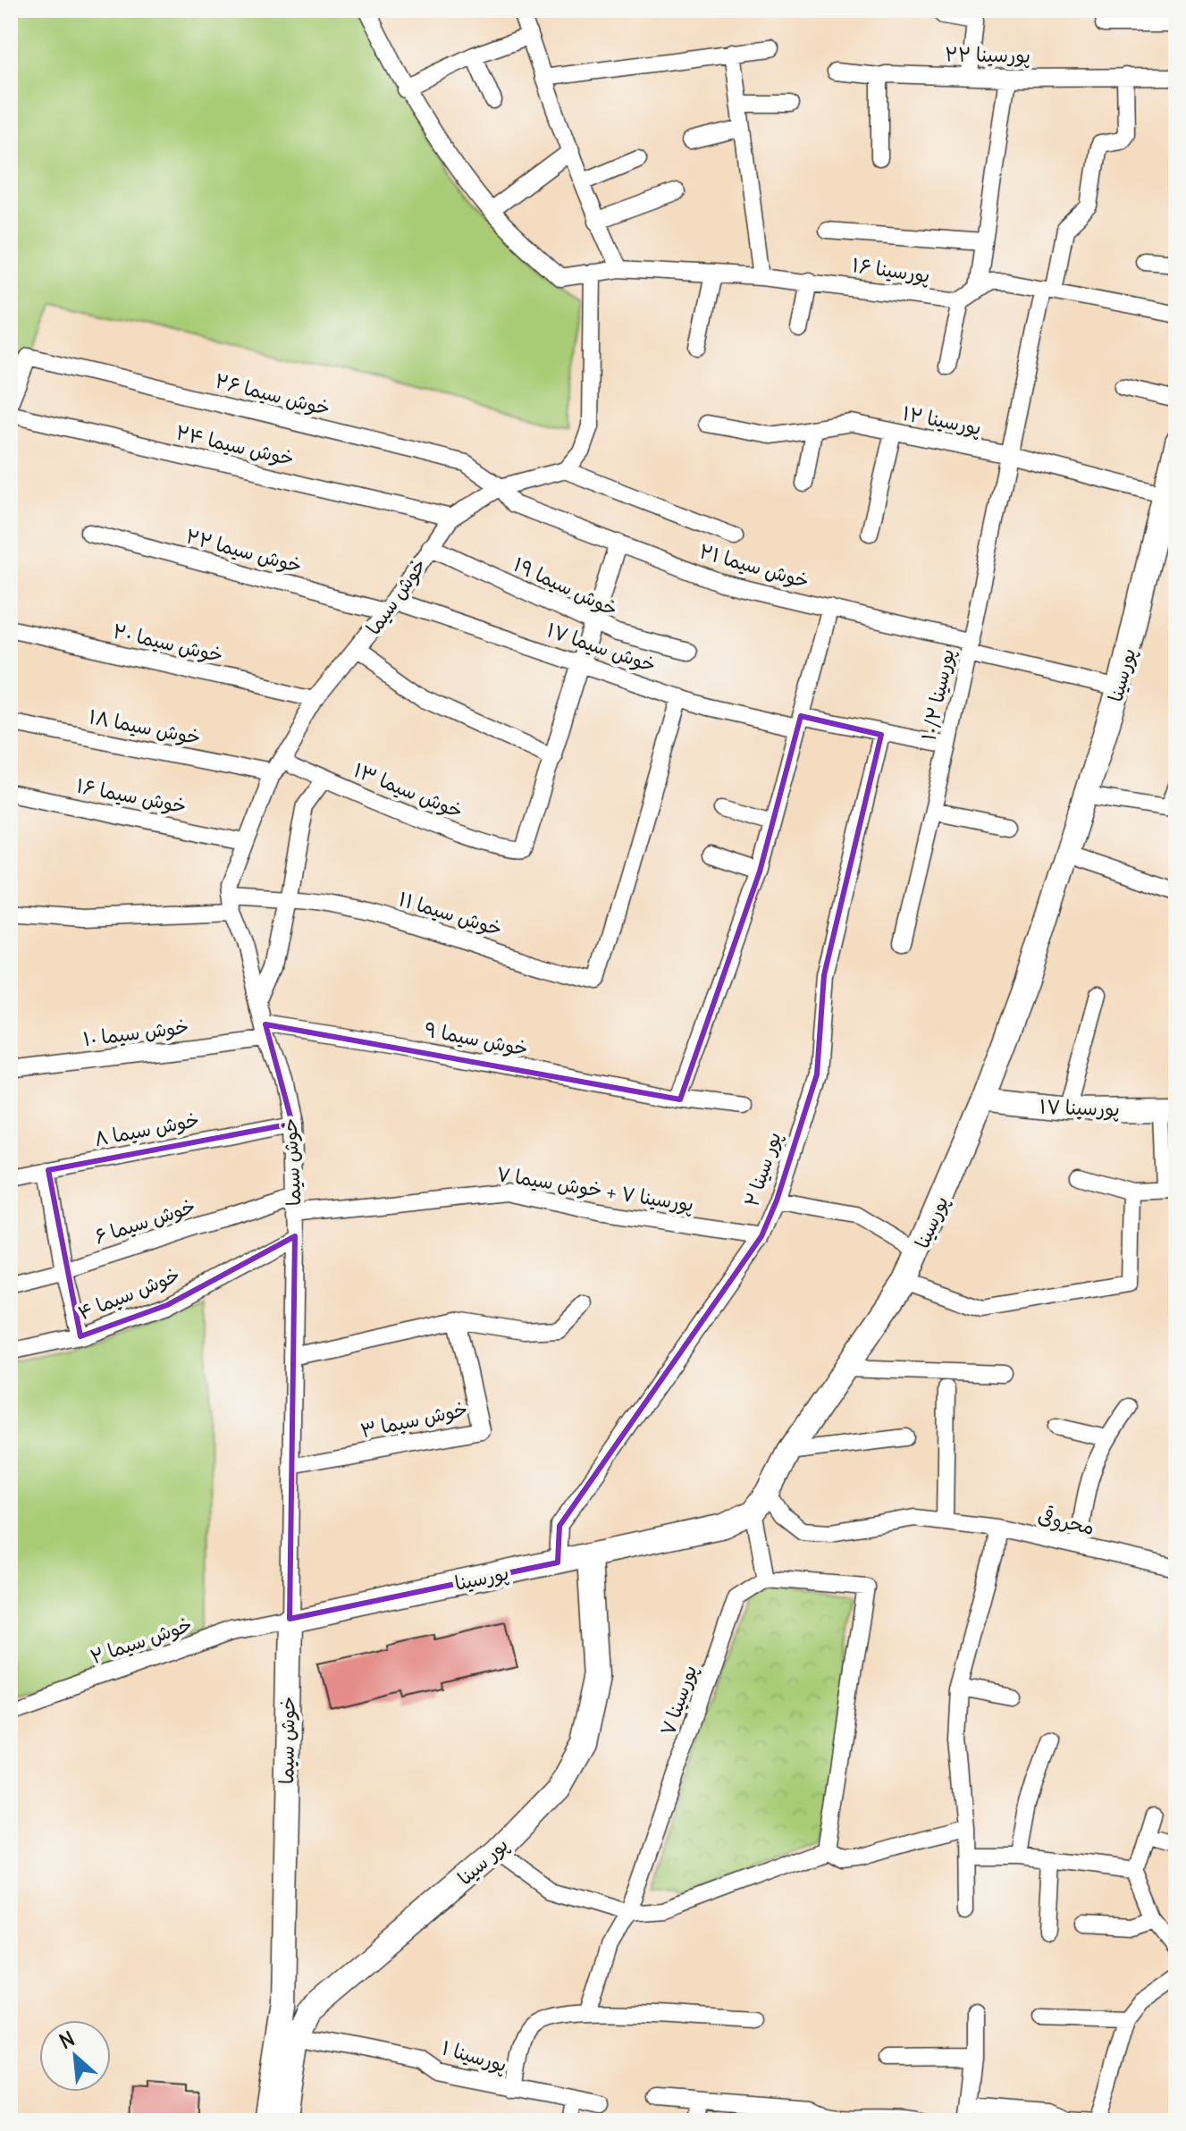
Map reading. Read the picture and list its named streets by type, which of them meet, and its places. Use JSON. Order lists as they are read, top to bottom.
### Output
{
  "streets": {
    "street": [
      "پورسینا ۲۲",
      "پورسینا ۱۶",
      "خوش سیما ۲۶",
      "پورسینا ۱۲",
      "خوش سیما ۲۴",
      "خوش سیما ۲۲",
      "خوش سیما ۲۱",
      "خوش سیما ۱۹",
      "خوش سیما",
      "خوش سیما ۲۰",
      "خوش سیما ۱۷",
      "پورسینا",
      "پورسینا ۱۰/۲",
      "خوش سیما ۱۸",
      "خوش سیما ۱۳",
      "خوش سیما ۱۶",
      "خوش سیما ۱۱",
      "خوش سیما ۱۰",
      "خوش سیما ۹",
      "پورسینا ۱۷",
      "خوش سیما ۸",
      "پور سینا ۲",
      "پورسینا ۷ + خوش سیما ۷",
      "خوش سیما ۶",
      "خوش سیما ۴",
      "خوش سیما ۳",
      "محروقی",
      "خوش سیما ۲",
      "پورسینا ۷",
      "پور سینا",
      "پورسینا ۱"
    ]
  },
  "crossings": [
    ["پورسینا ۲۲", "پورسینا ۱۰/۲"],
    ["خوش سیما ۲۶", "خوش سیما ۲۱"],
    ["خوش سیما ۲۶", "خوش سیما"],
    ["پورسینا ۱۲", "پورسینا"],
    ["پورسینا ۱۲", "پورسینا ۱۰/۲"],
    ["خوش سیما ۲۴", "خوش سیما"],
    ["خوش سیما ۲۲", "خوش سیما"],
    ["خوش سیما ۲۲", "خوش سیما ۱۷"],
    ["خوش سیما ۲۱", "خوش سیما"],
    ["خوش سیما ۲۱", "پورسینا"],
    ["خوش سیما ۲۱", "پورسینا ۱۰/۲"],
    ["خوش سیما ۱۹", "خوش سیما"],
    ["خوش سیما", "خوش سیما ۲۰"],
    ["خوش سیما", "خوش سیما ۱۷"],
    ["خوش سیما", "پورسینا"],
    ["خوش سیما", "خوش سیما ۱۸"],
    ["خوش سیما", "خوش سیما ۱۳"],
    ["خوش سیما", "خوش سیما ۱۶"],
    ["خوش سیما", "خوش سیما ۱۱"],
    ["خوش سیما", "خوش سیما ۱۰"],
    ["خوش سیما", "خوش سیما ۹"],
    ["خوش سیما", "خوش سیما ۸"],
    ["خوش سیما", "پورسینا ۷ + خوش سیما ۷"],
    ["خوش سیما", "خوش سیما ۶"],
    ["خوش سیما", "خوش سیما ۴"],
    ["خوش سیما", "خوش سیما ۳"],
    ["خوش سیما", "خوش سیما ۲"],
    ["خوش سیما ۱۷", "پورسینا ۱۰/۲"],
    ["خوش سیما ۱۷", "خوش سیما ۱۱"],
    ["خوش سیما ۱۷", "پور سینا ۲"],
    ["پورسینا", "پورسینا ۱۷"],
    ["پورسینا", "پور سینا ۲"],
    ["پورسینا", "محروقی"],
    ["پورسینا", "خوش سیما ۲"],
    ["پورسینا", "پور سینا"],
    ["خوش سیما ۱۸", "خوش سیما ۱۳"],
    ["خوش سیما ۱۰", "خوش سیما ۹"],
    ["پور سینا ۲", "پورسینا ۷ + خوش سیما ۷"],
    ["پور سینا", "پورسینا ۱"]
  ],
  "north": "top left"
}
